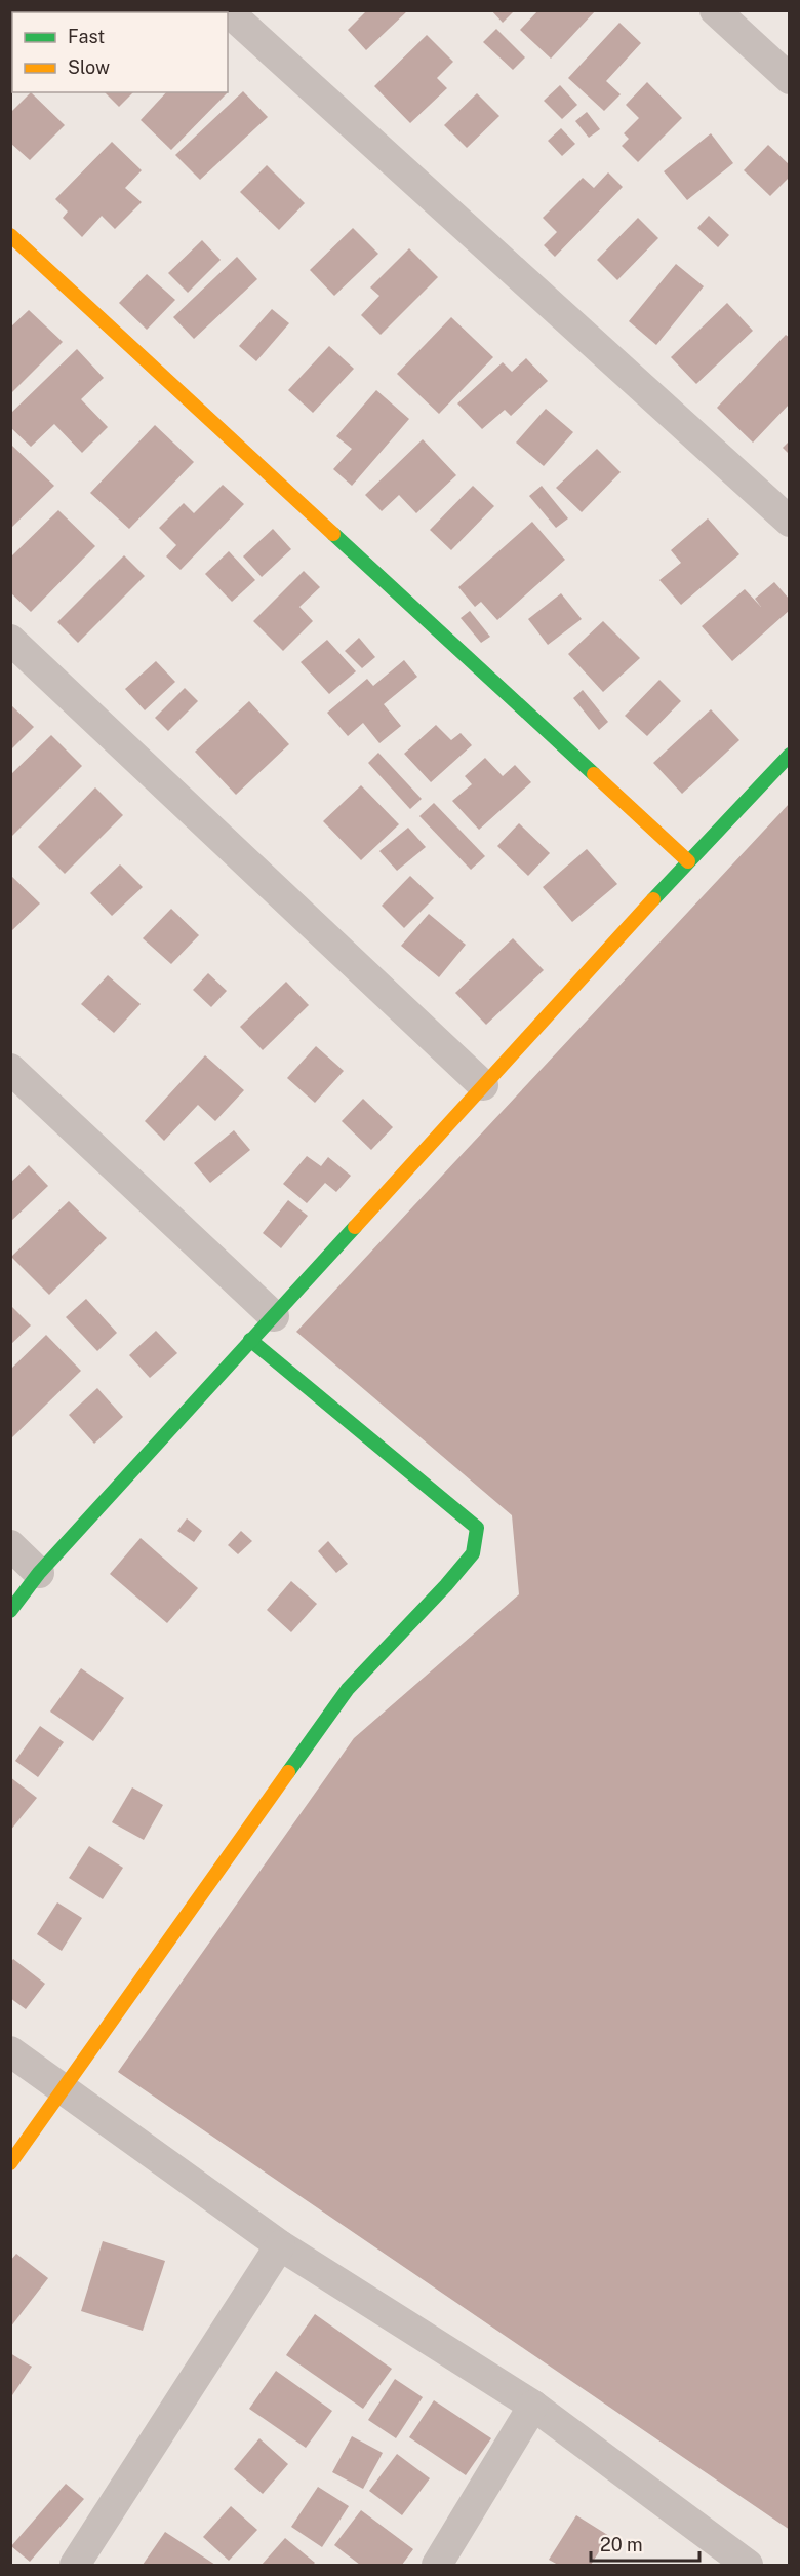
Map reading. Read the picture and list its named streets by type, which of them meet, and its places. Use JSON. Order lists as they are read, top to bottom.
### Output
{
  "legend": ["Fast", "Slow"],
  "scale_bar": "20 m"
}
